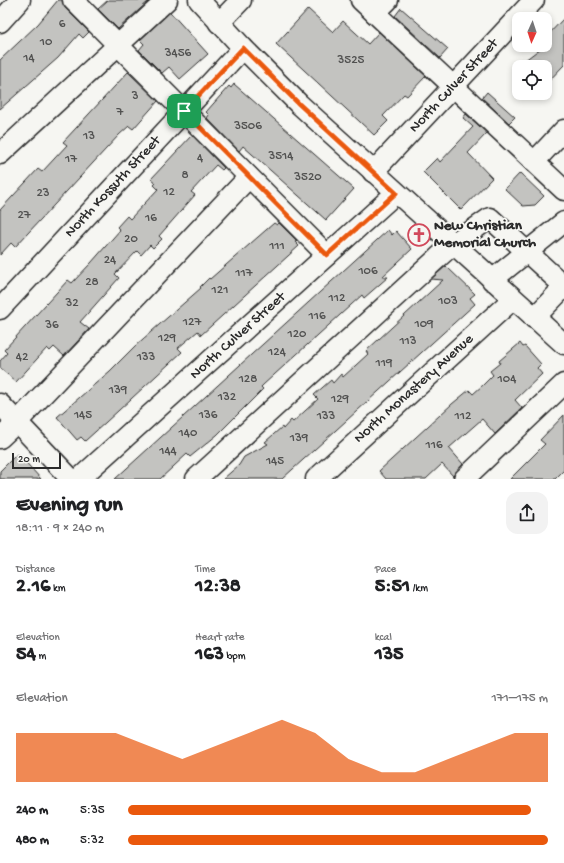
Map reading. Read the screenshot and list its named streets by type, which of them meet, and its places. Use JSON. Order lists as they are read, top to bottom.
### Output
{
  "streets": {
    "street": ["North Culver Street", "North Kossuth Street", "North Monastery Avenue"]
  },
  "places": {
    "church": ["New Christian Memorial Church"]
  },
  "house_numbers": [
    "6",
    "10",
    "3456",
    "14",
    "3525",
    "3",
    "7",
    "3506",
    "13",
    "3514",
    "4",
    "17",
    "8",
    "3520",
    "12",
    "23",
    "27",
    "16",
    "20",
    "111",
    "24",
    "106",
    "117",
    "28",
    "121",
    "112",
    "103",
    "32",
    "116",
    "127",
    "109",
    "36",
    "120",
    "129",
    "113",
    "124",
    "42",
    "133",
    "119",
    "128",
    "104",
    "139",
    "132",
    "129",
    "145",
    "136",
    "133",
    "112",
    "140",
    "139",
    "116",
    "144",
    "145"
  ],
  "scale_bar": "20 m",
  "north": "bottom",
  "page": {
    "scale": "20 m",
    "heading": ["Evening run", "18:11 · 9 × 240 m"],
    "stats": [
      ["Distance", "2.16 km"],
      ["Time", "12:38"],
      ["Pace", "5:51 /km"],
      ["Elevation", "54 m"],
      ["Heart rate", "163 bpm"],
      ["kcal", "135"]
    ],
    "chart": ["Elevation", "171–175 m"],
    "list": [
      {
        "name": "240 m",
        "note": "5:35"
      },
      {
        "name": "480 m",
        "note": "5:32"
      }
    ]
  }
}
